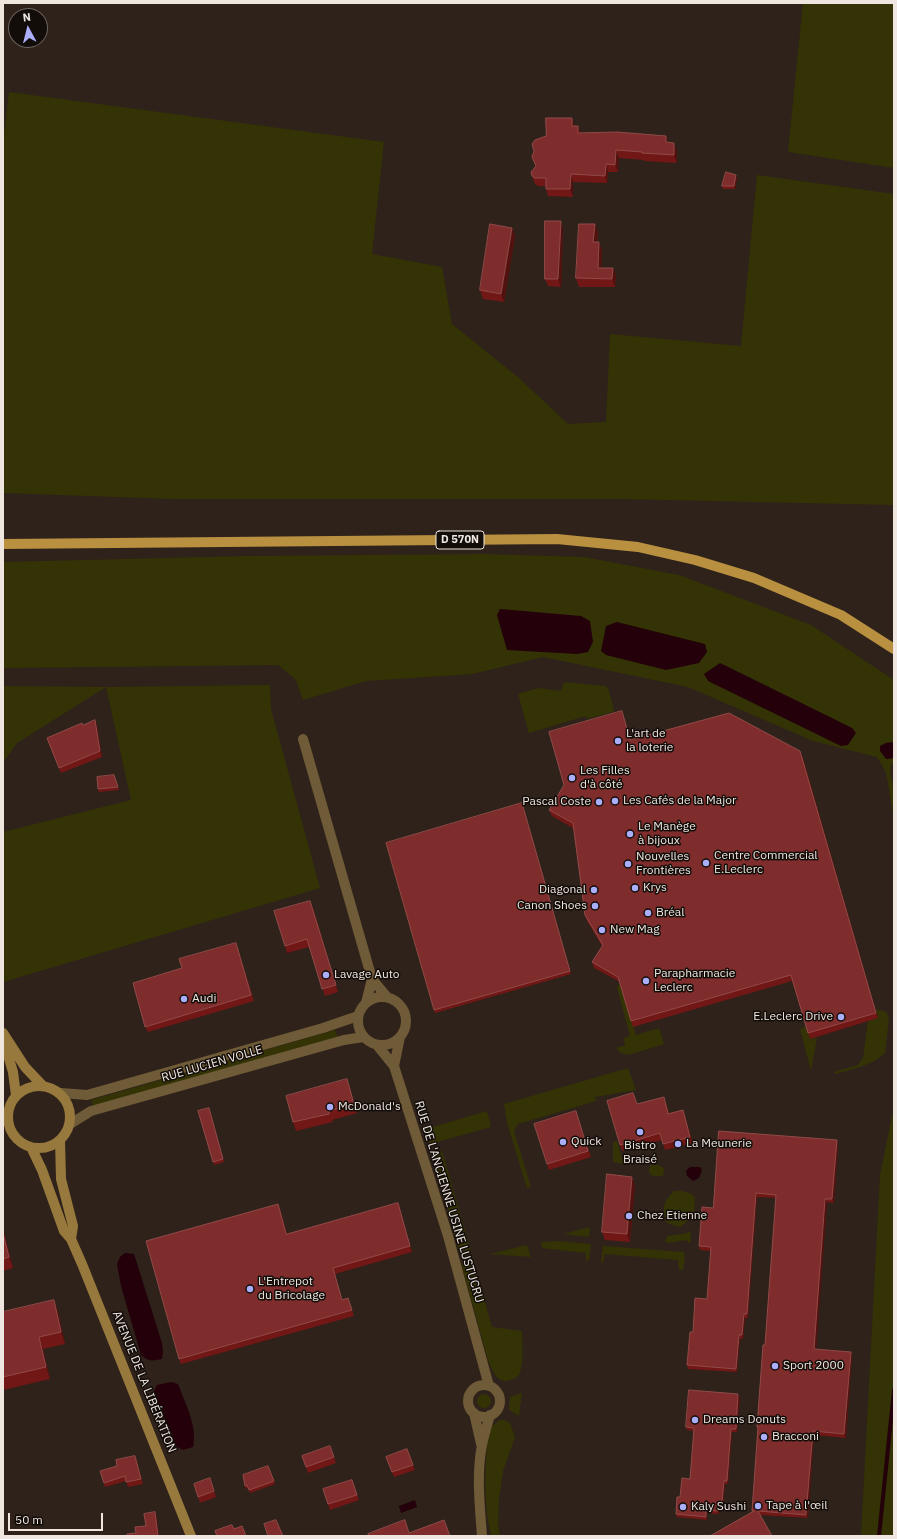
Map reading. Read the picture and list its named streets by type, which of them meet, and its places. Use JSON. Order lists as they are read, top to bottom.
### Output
{
  "streets": {
    "main road": ["D 570N", "AVENUE DE LA LIBÉRATION"],
    "street": ["RUE LUCIEN VOLLE", "RUE DE L'ANCIENNE USINE LUSTUCRU"]
  },
  "crossings": [
    ["RUE LUCIEN VOLLE", "RUE DE L'ANCIENNE USINE LUSTUCRU"],
    ["RUE LUCIEN VOLLE", "AVENUE DE LA LIBÉRATION"]
  ],
  "places": [
    "L'art de la loterie",
    "Les Filles d'à côté",
    "Les Cafés de la Major",
    "Pascal Coste",
    "Le Manège à bijoux",
    "Centre Commercial E.Leclerc",
    "Nouvelles Frontières",
    "Krys",
    "Diagonal",
    "Canon Shoes",
    "Bréal",
    "New Mag",
    "Lavage Auto",
    "Parapharmacie Leclerc",
    "Audi",
    "E.Leclerc Drive",
    "McDonald's",
    "Bistro Braisé",
    "Quick",
    "La Meunerie",
    "Chez Etienne",
    "L'Entrepot du Bricolage",
    "Sport 2000",
    "Dreams Donuts",
    "Bracconi",
    "Tape à l'œil",
    "Kaly Sushi"
  ],
  "scale_bar": "50 m",
  "north": "top"
}
